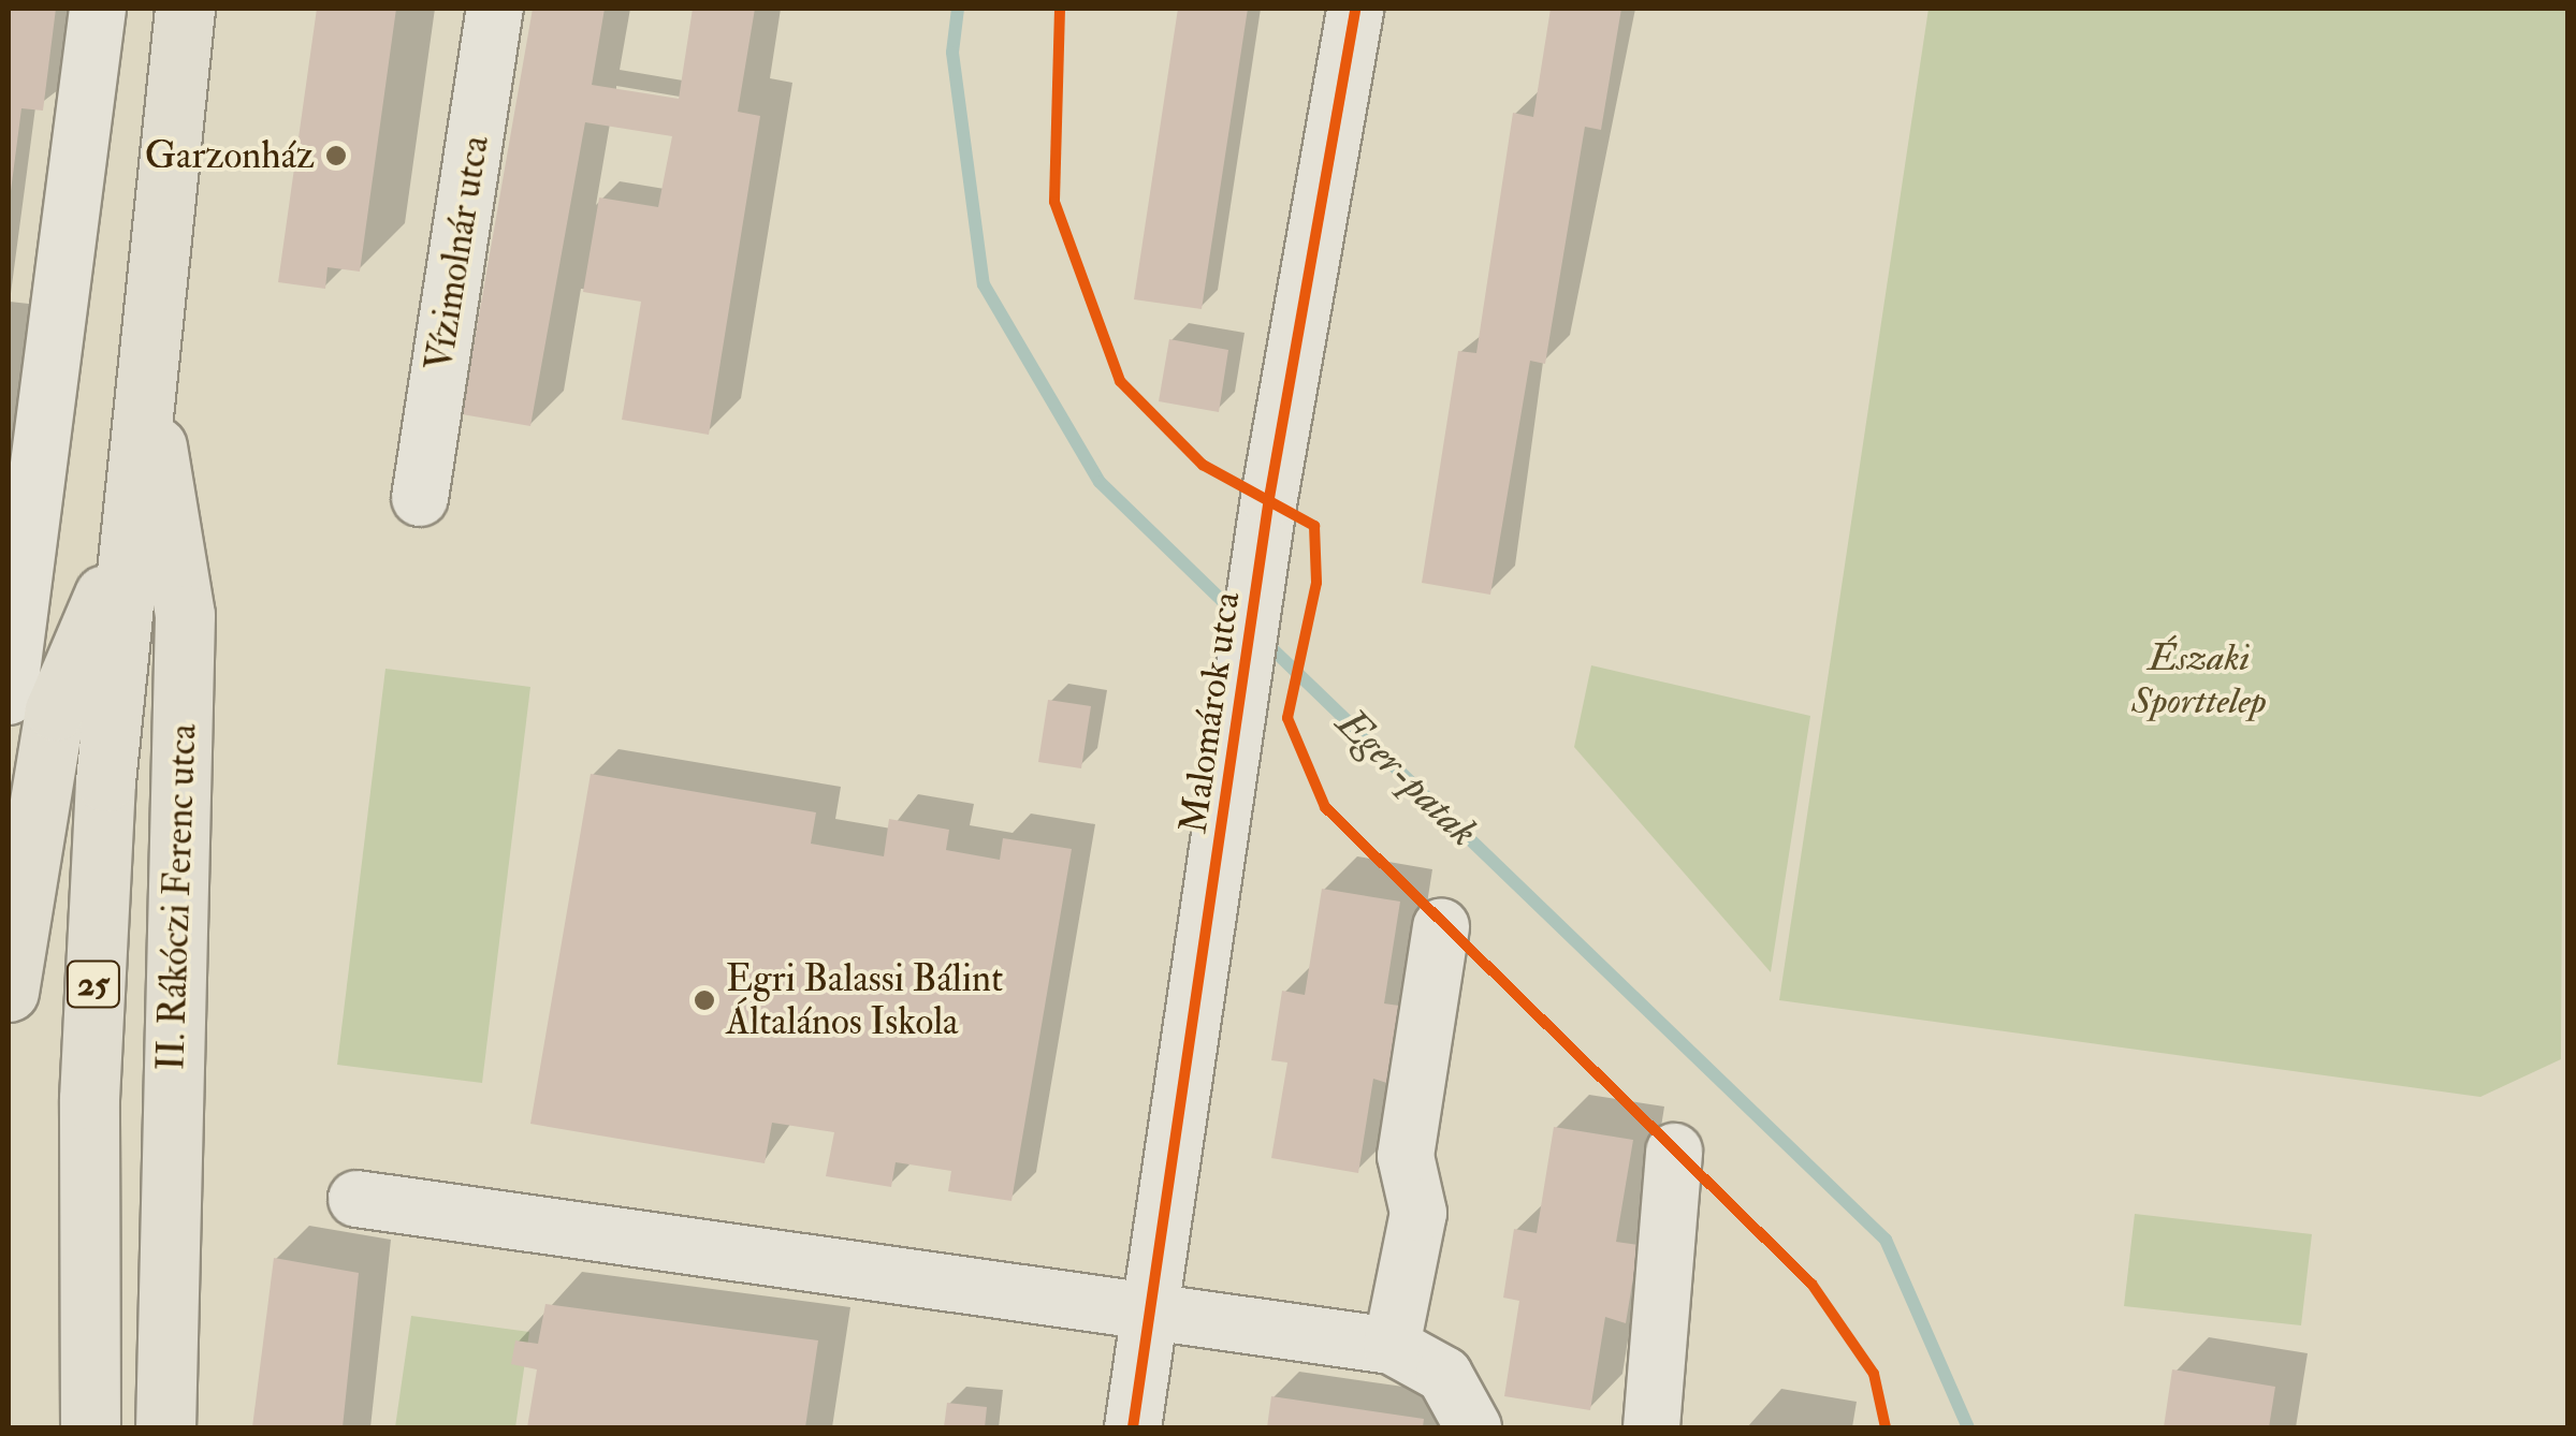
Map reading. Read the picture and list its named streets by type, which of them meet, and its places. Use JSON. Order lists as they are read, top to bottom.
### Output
{
  "streets": {
    "main road": ["II. Rákóczi Ferenc utca", "25"],
    "street": ["Vízimolnár utca", "Malomárok utca"]
  },
  "water": ["Eger-patak"],
  "parks": ["Északi Sporttelep"],
  "places": ["Garzonház", "Egri Balassi Bálint Általános Iskola"]
}
